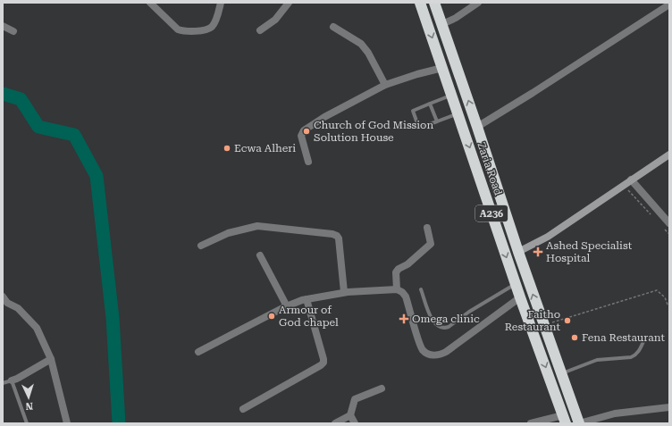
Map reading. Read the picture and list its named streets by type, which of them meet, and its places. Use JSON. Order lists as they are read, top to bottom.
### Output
{
  "streets": {
    "highway": ["Zaria Road", "A236"]
  },
  "places": {
    "other": [
      "Church of God Mission Solution House",
      "Ecwa Alheri",
      "Armour of God chapel",
      "Faitho Restaurant",
      "Fena Restaurant"
    ],
    "health": ["Ashed Specialist Hospital", "Omega clinic"]
  },
  "north": "bottom"
}
